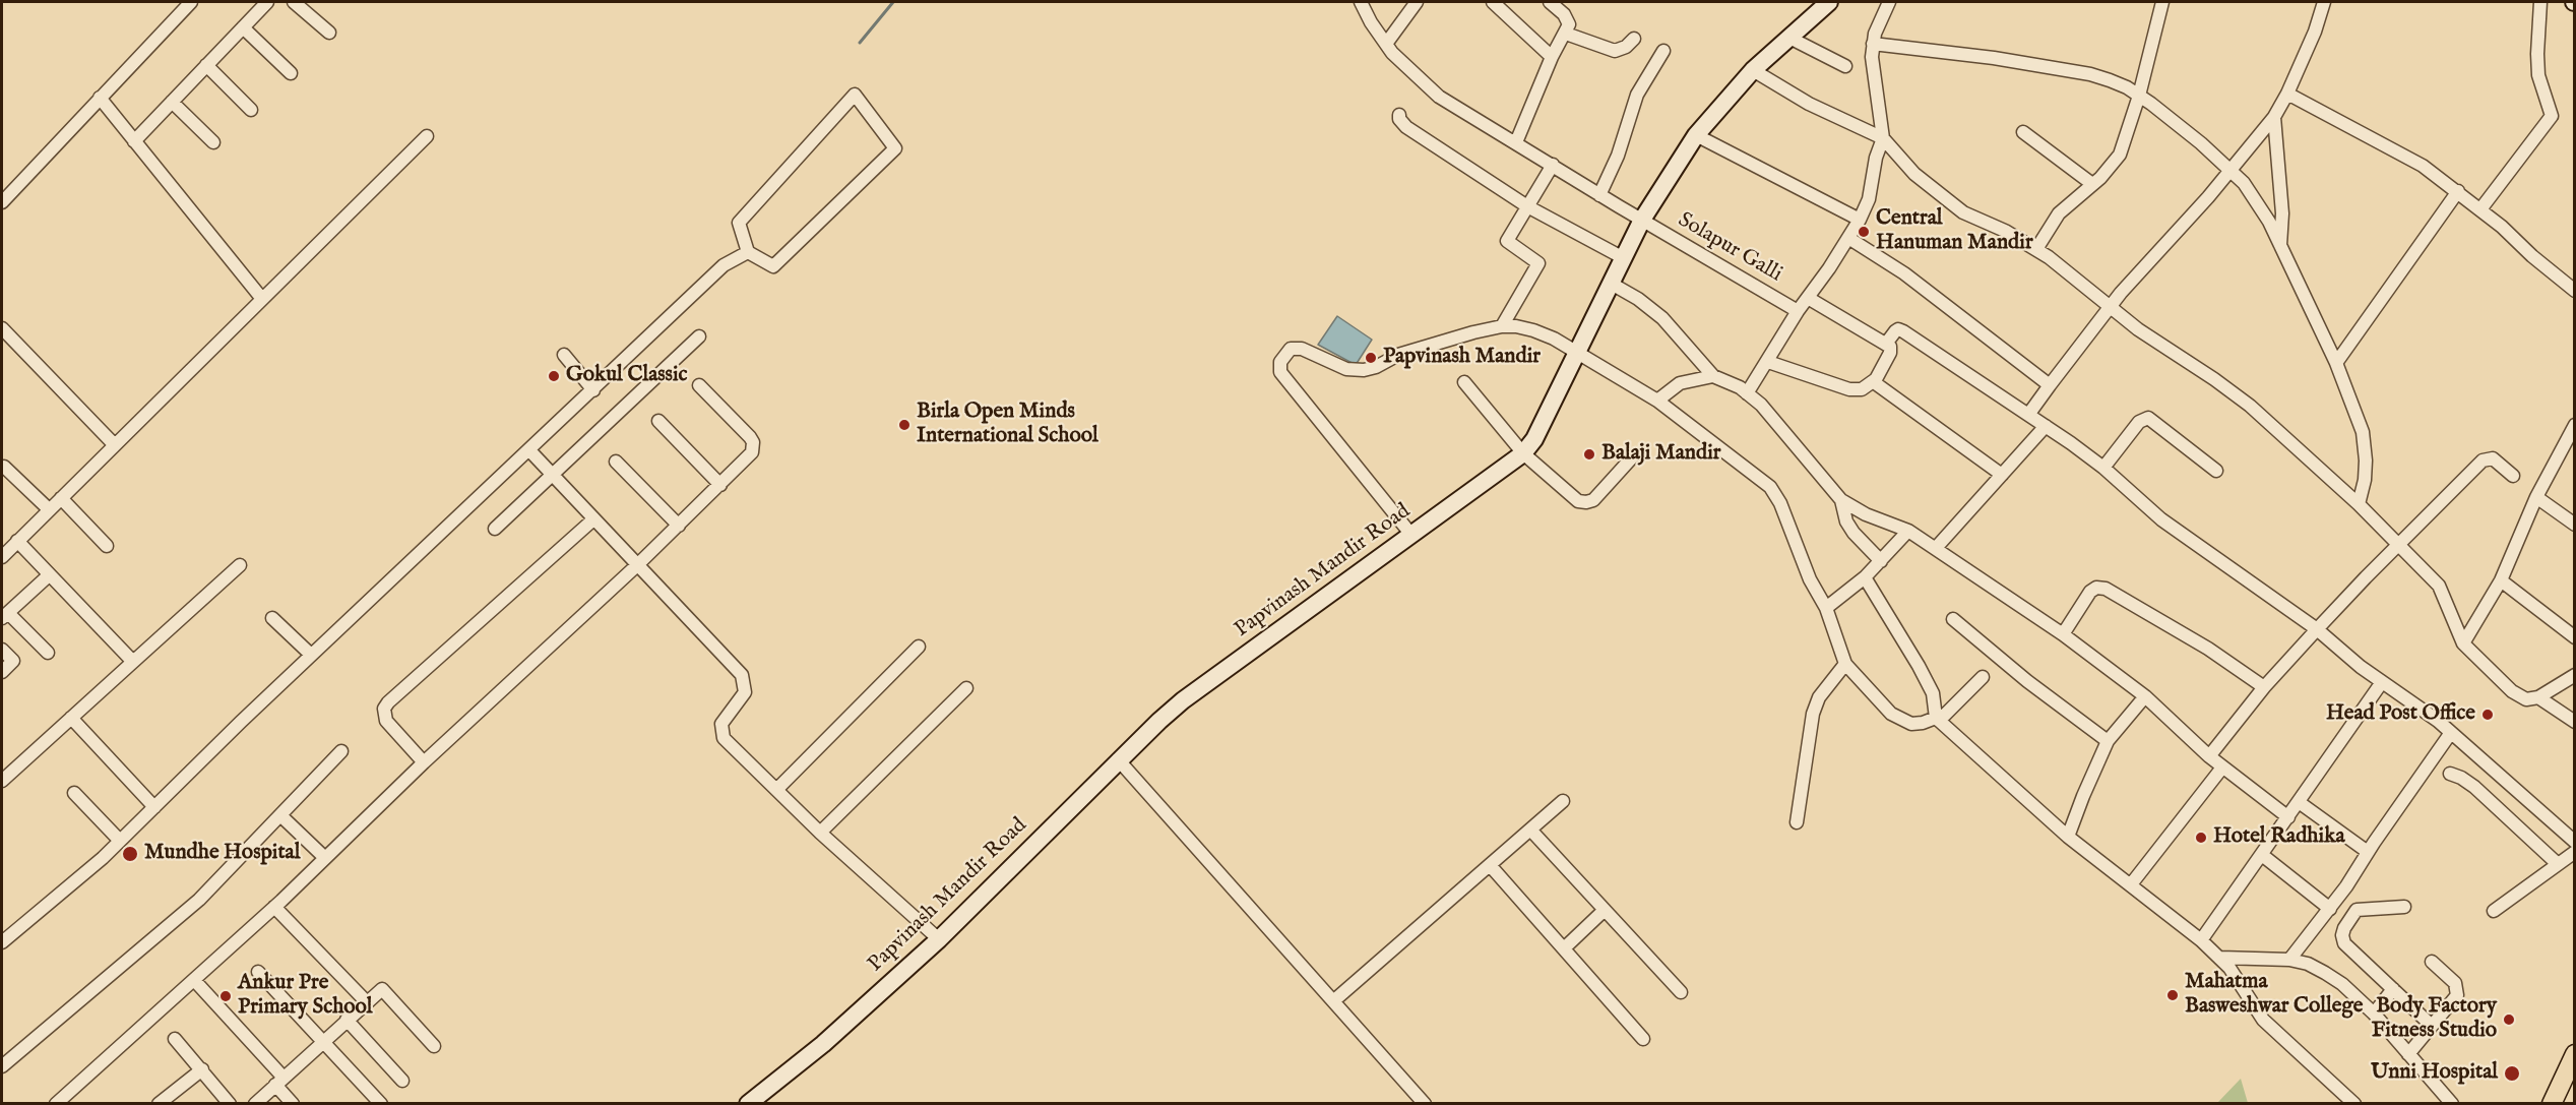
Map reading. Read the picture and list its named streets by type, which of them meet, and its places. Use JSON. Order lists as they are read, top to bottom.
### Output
{
  "streets": {
    "street": ["Solapur Galli", "Papvinash Mandir Road"]
  },
  "crossings": [
    ["Solapur Galli", "Papvinash Mandir Road"]
  ],
  "places": [
    "Central Hanuman Mandir",
    "Papvinash Mandir",
    "Gokul Classic",
    "Birla Open Minds International School",
    "Balaji Mandir",
    "Head Post Office",
    "Hotel Radhika",
    "Mundhe Hospital",
    "Mahatma Basweshwar College",
    "Ankur Pre Primary School",
    "Body Factory Fitness Studio",
    "Unni Hospital"
  ]
}
